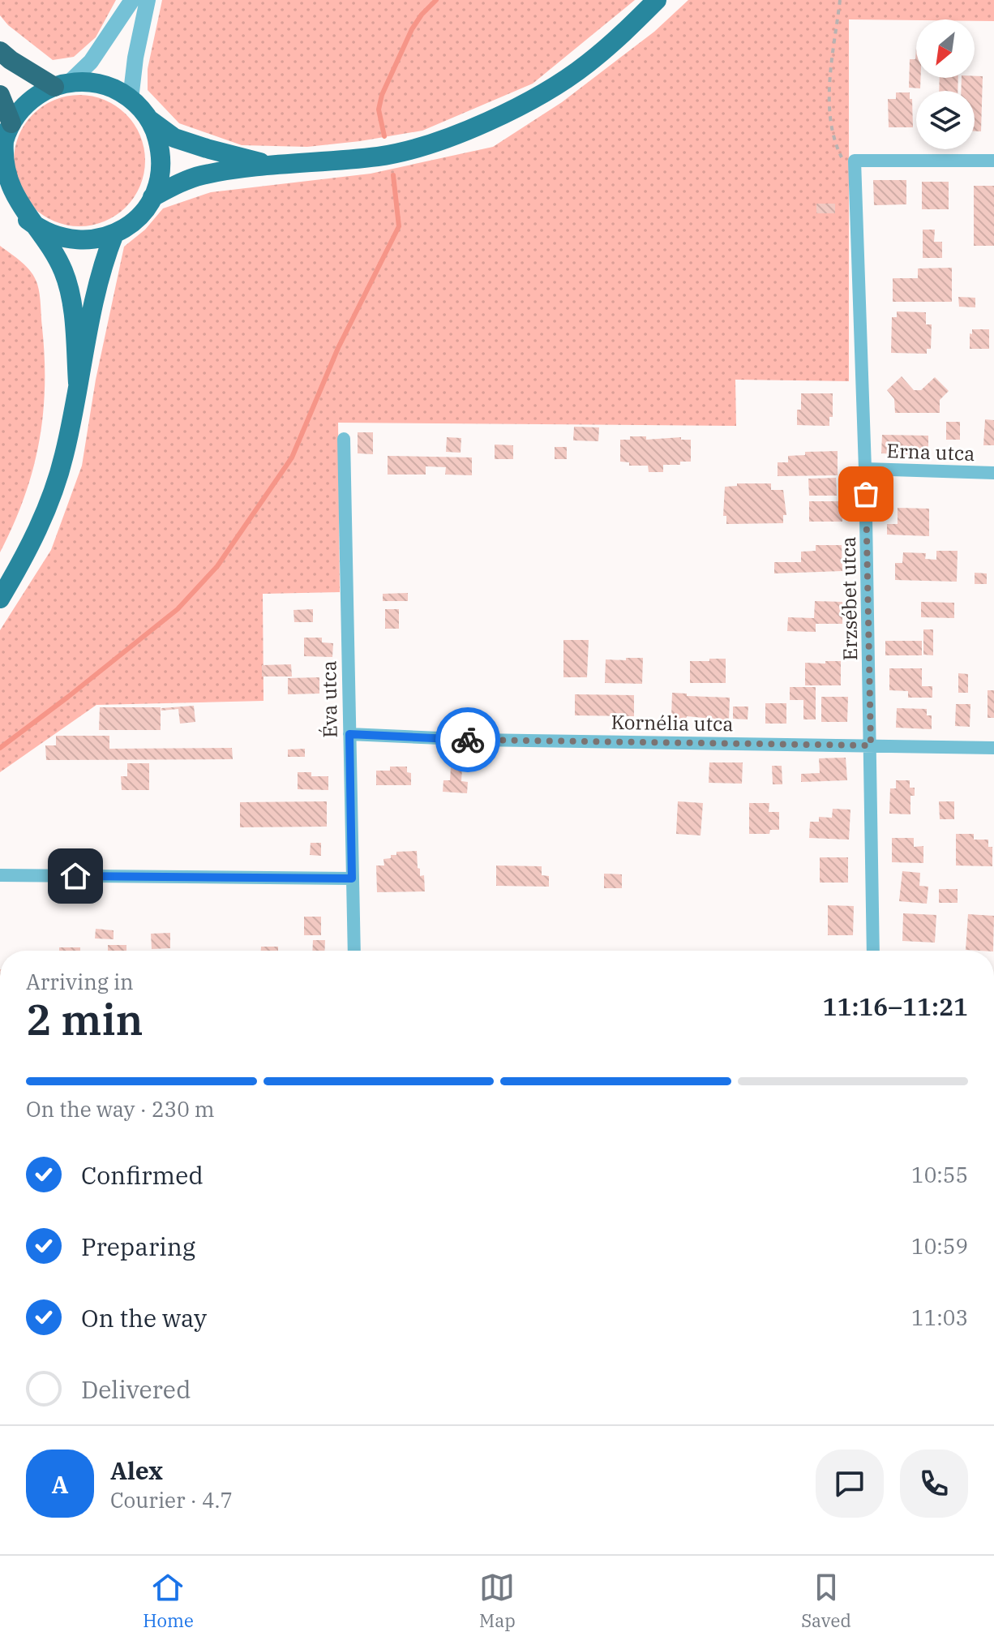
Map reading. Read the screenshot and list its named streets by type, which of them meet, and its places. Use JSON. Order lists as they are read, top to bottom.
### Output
{
  "streets": {
    "street": [
      "Erna utca",
      "Erzsébet utca",
      "Éva utca",
      "Kornélia utca"
    ]
  },
  "crossings": [
    ["Erna utca", "Erzsébet utca"],
    ["Erzsébet utca", "Kornélia utca"],
    ["Éva utca", "Kornélia utca"]
  ],
  "north": "bottom left",
  "page": {
    "heading": ["2 min", "Arriving in", "11:16–11:21"],
    "panel": ["Alex", "Courier · 4.7"],
    "bar": "On the way · 230 m",
    "list": [
      ["Confirmed", "10:55"],
      ["Preparing", "10:59"],
      ["On the way", "11:03"],
      "Delivered"
    ],
    "round": "A",
    "tabs": ["Home", "Map", "Saved"]
  }
}
